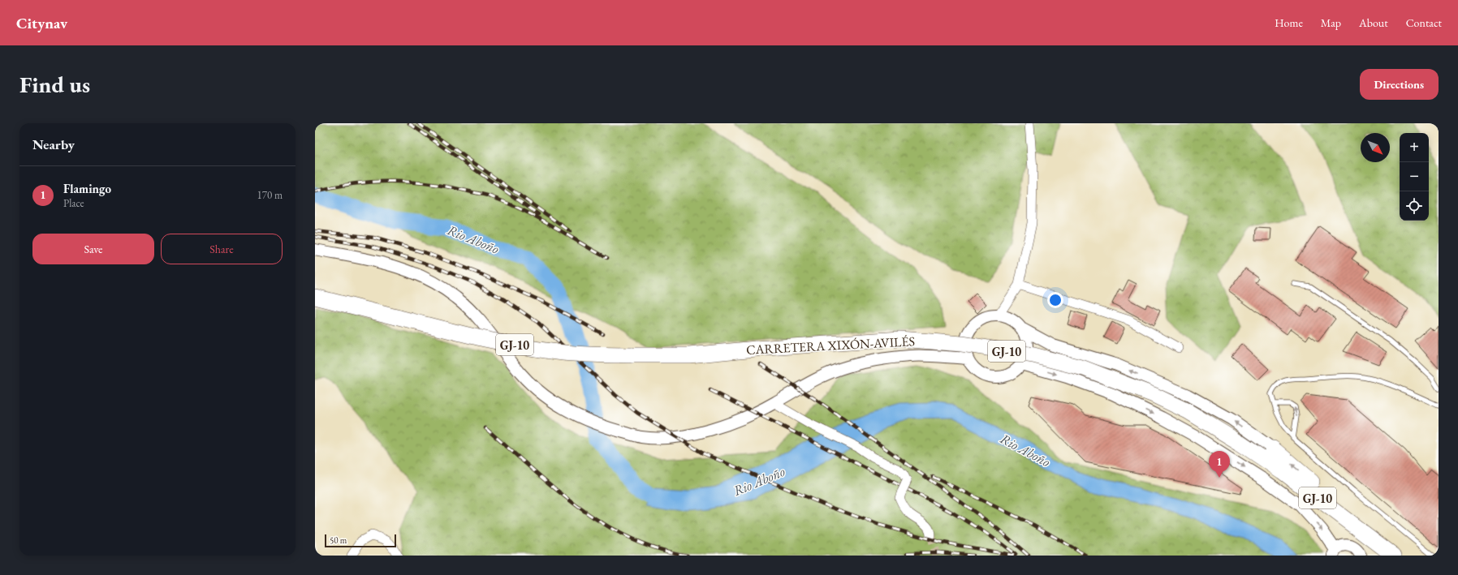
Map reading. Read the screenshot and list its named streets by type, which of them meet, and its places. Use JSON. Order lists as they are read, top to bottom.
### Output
{
  "streets": {
    "highway": ["GJ-10", "CARRETERA XIXÓN-AVILÉS"]
  },
  "water": ["Rio Aboño"],
  "scale_bar": "50 m",
  "north": "bottom right",
  "page": {
    "header": "Citynav",
    "nav": [
      "Home",
      "Map",
      "About",
      "Contact"
    ],
    "buttons": [
      "Directions",
      ["Save", "Share"]
    ],
    "title": "Find us",
    "heading": "Nearby",
    "map_buttons": ["+", "−"],
    "list": [
      {
        "mark": "1",
        "name": "Flamingo",
        "note": "Place",
        "value": "170 m"
      }
    ],
    "pins": "1",
    "scale": "50 m"
  }
}
